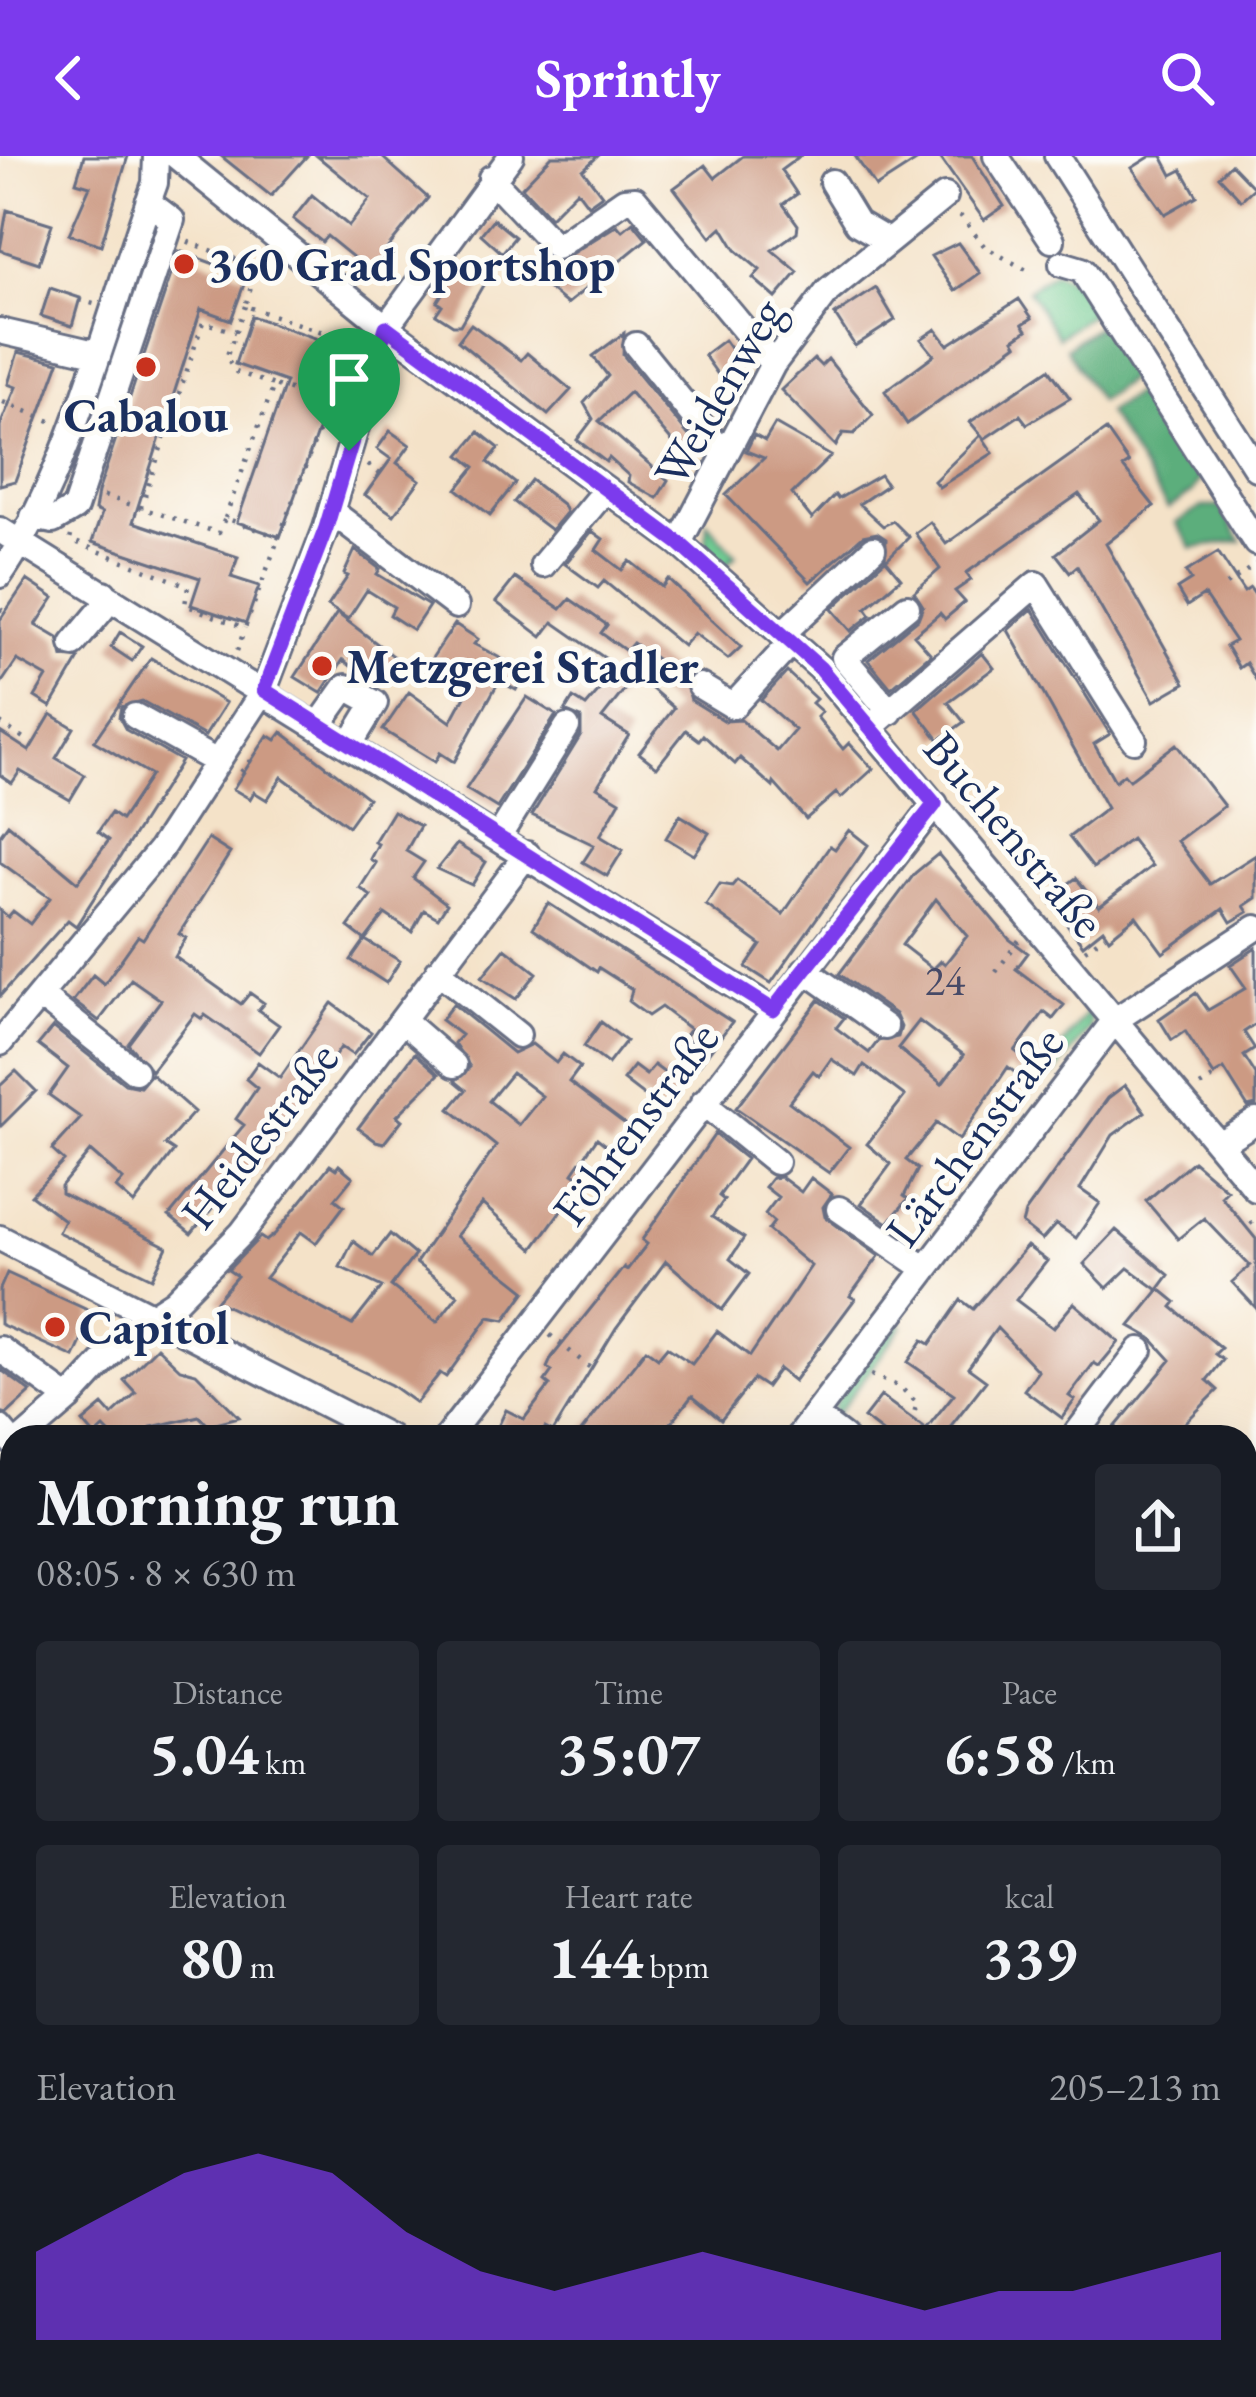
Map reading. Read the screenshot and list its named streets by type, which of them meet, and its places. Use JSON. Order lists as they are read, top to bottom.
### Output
{
  "streets": {
    "street": [
      "Weidenweg",
      "Buchenstraße",
      "Föhrenstraße",
      "Heidestraße",
      "Lärchenstraße"
    ]
  },
  "crossings": [
    ["Weidenweg", "Buchenstraße"],
    ["Buchenstraße", "Föhrenstraße"],
    ["Buchenstraße", "Lärchenstraße"]
  ],
  "places": [
    "360 Grad Sportshop",
    "Cabalou",
    "Metzgerei Stadler",
    "Capitol"
  ],
  "house_numbers": ["24"],
  "page": {
    "header": "Sprintly",
    "heading": ["Morning run", "08:05 · 8 × 630 m"],
    "stats": [
      ["Distance", "5.04 km"],
      ["Time", "35:07"],
      ["Pace", "6:58 /km"],
      ["Elevation", "80 m"],
      ["Heart rate", "144 bpm"],
      ["kcal", "339"]
    ],
    "chart": ["Elevation", "205–213 m"]
  }
}
